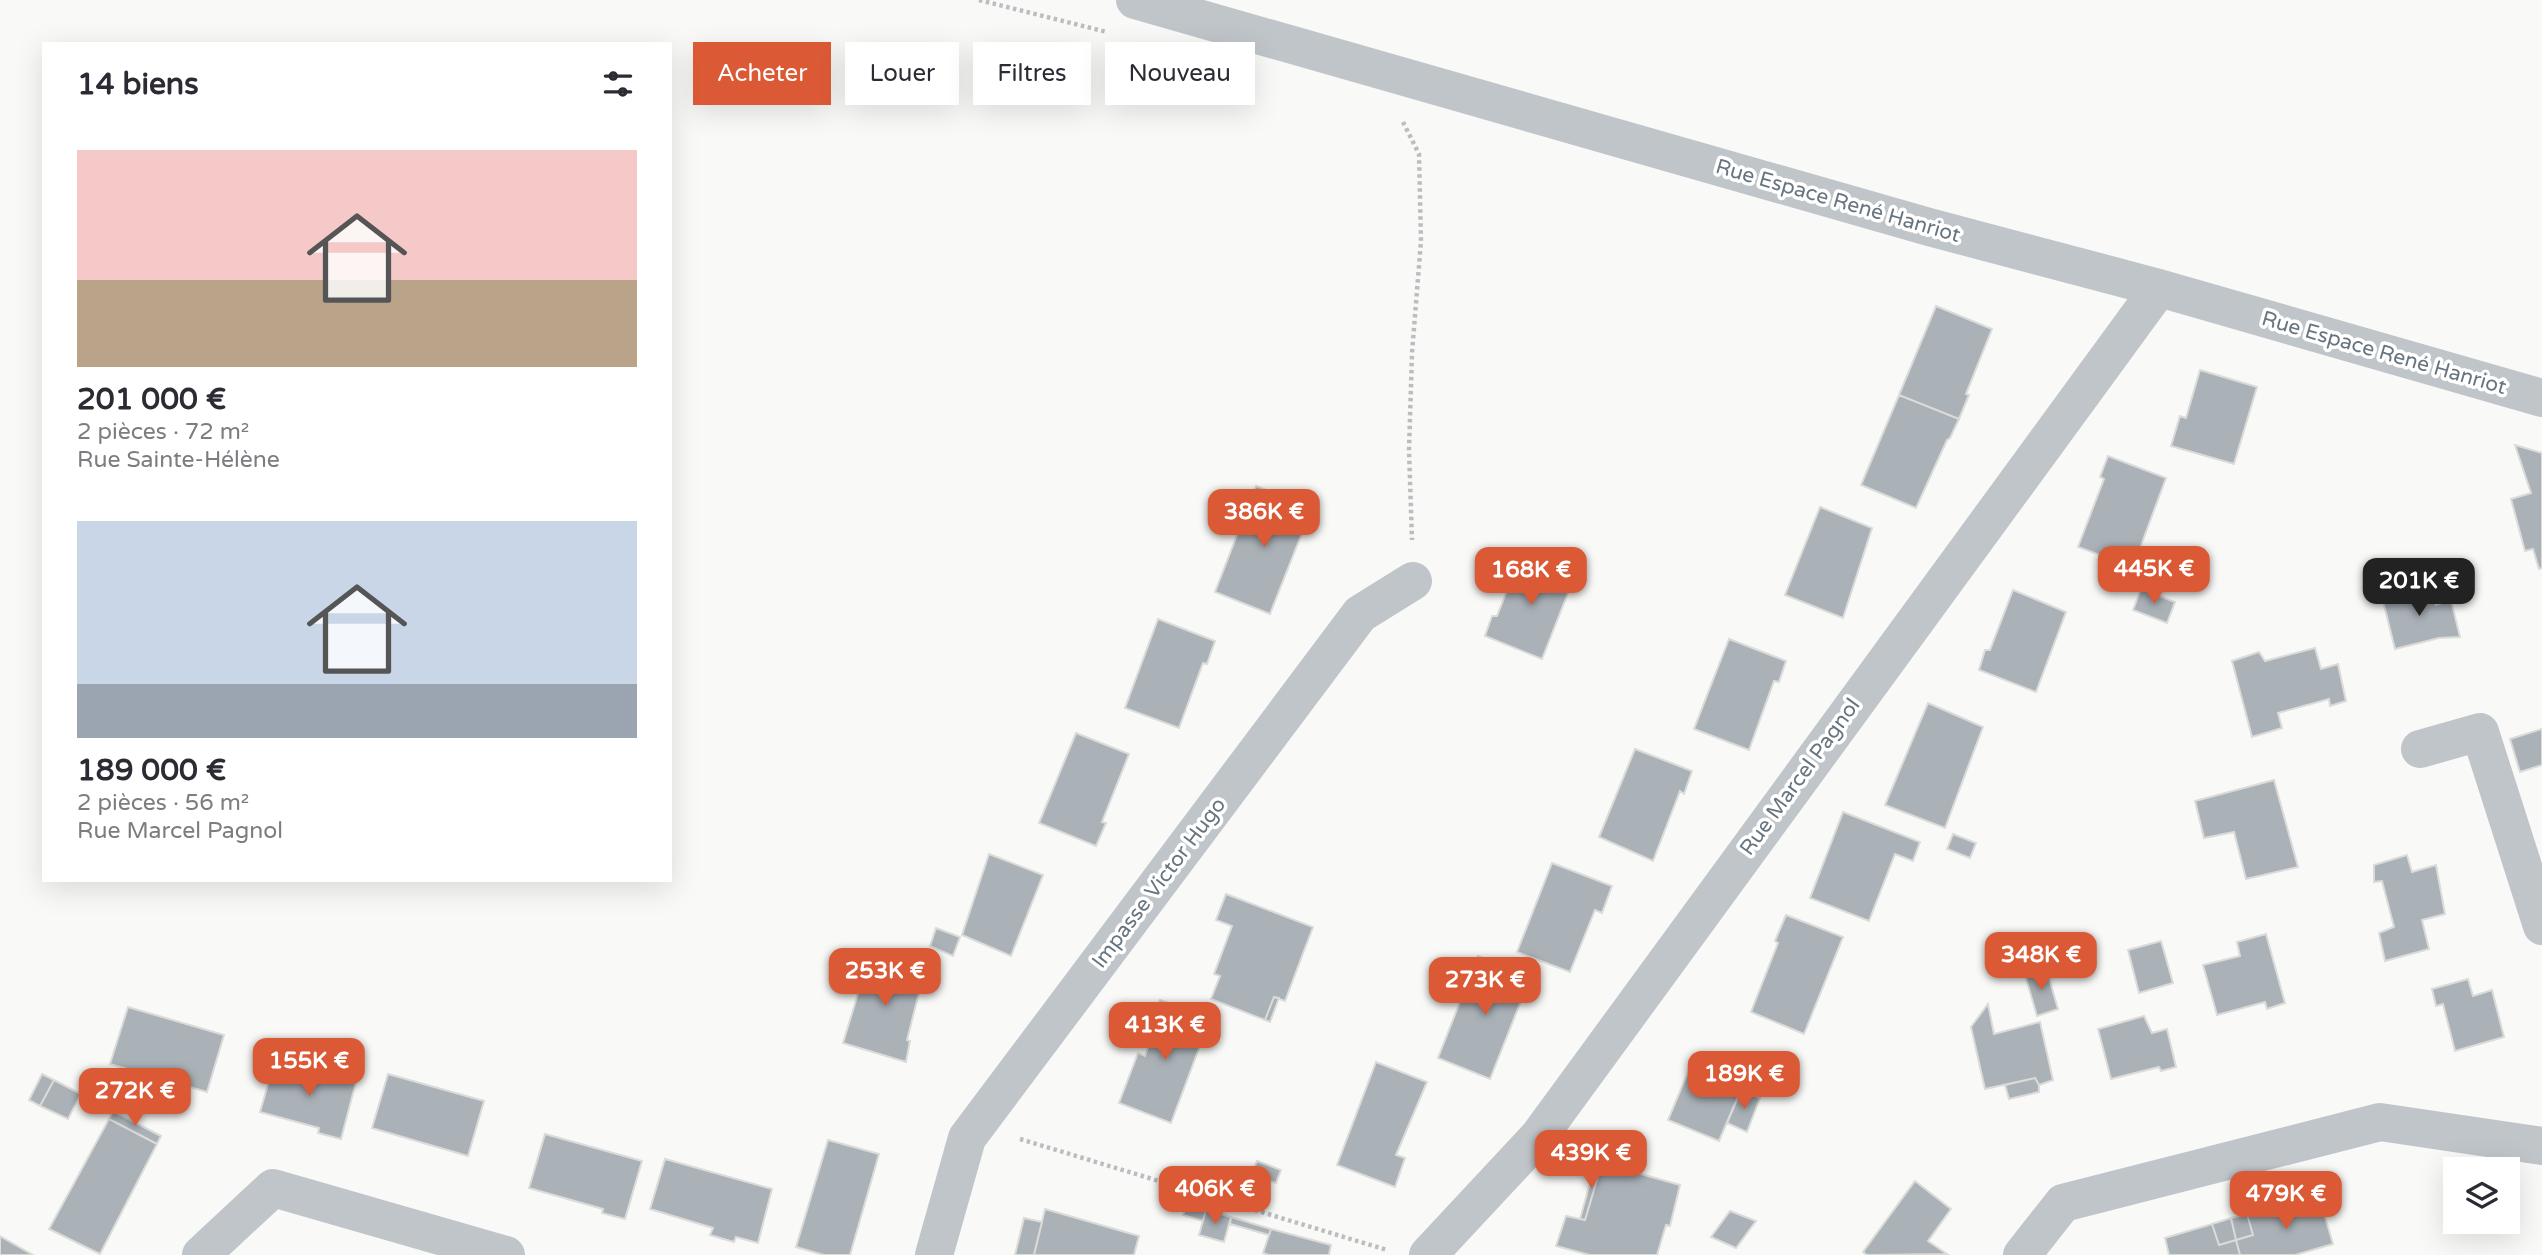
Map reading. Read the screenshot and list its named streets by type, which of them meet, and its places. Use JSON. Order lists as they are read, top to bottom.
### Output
{
  "streets": {
    "street": ["Rue Espace René Hanriot", "Rue Marcel Pagnol", "Impasse Victor Hugo"]
  },
  "crossings": [
    ["Rue Espace René Hanriot", "Rue Marcel Pagnol"]
  ],
  "page": {
    "chip": [
      "Acheter",
      "Louer",
      "Filtres",
      "Nouveau"
    ],
    "heading": "14 biens",
    "list": [
      {
        "name": "201 000 €",
        "note": "2 pièces · 72 m² · Rue Sainte-Hélène"
      },
      {
        "name": "189 000 €",
        "note": "2 pièces · 56 m² · Rue Marcel Pagnol"
      }
    ],
    "price": [
      "386K €",
      "445K €",
      "168K €",
      "201K €",
      "348K €",
      "253K €",
      "273K €",
      "413K €",
      "155K €",
      "189K €",
      "272K €",
      "439K €",
      "406K €",
      "479K €"
    ]
  }
}
